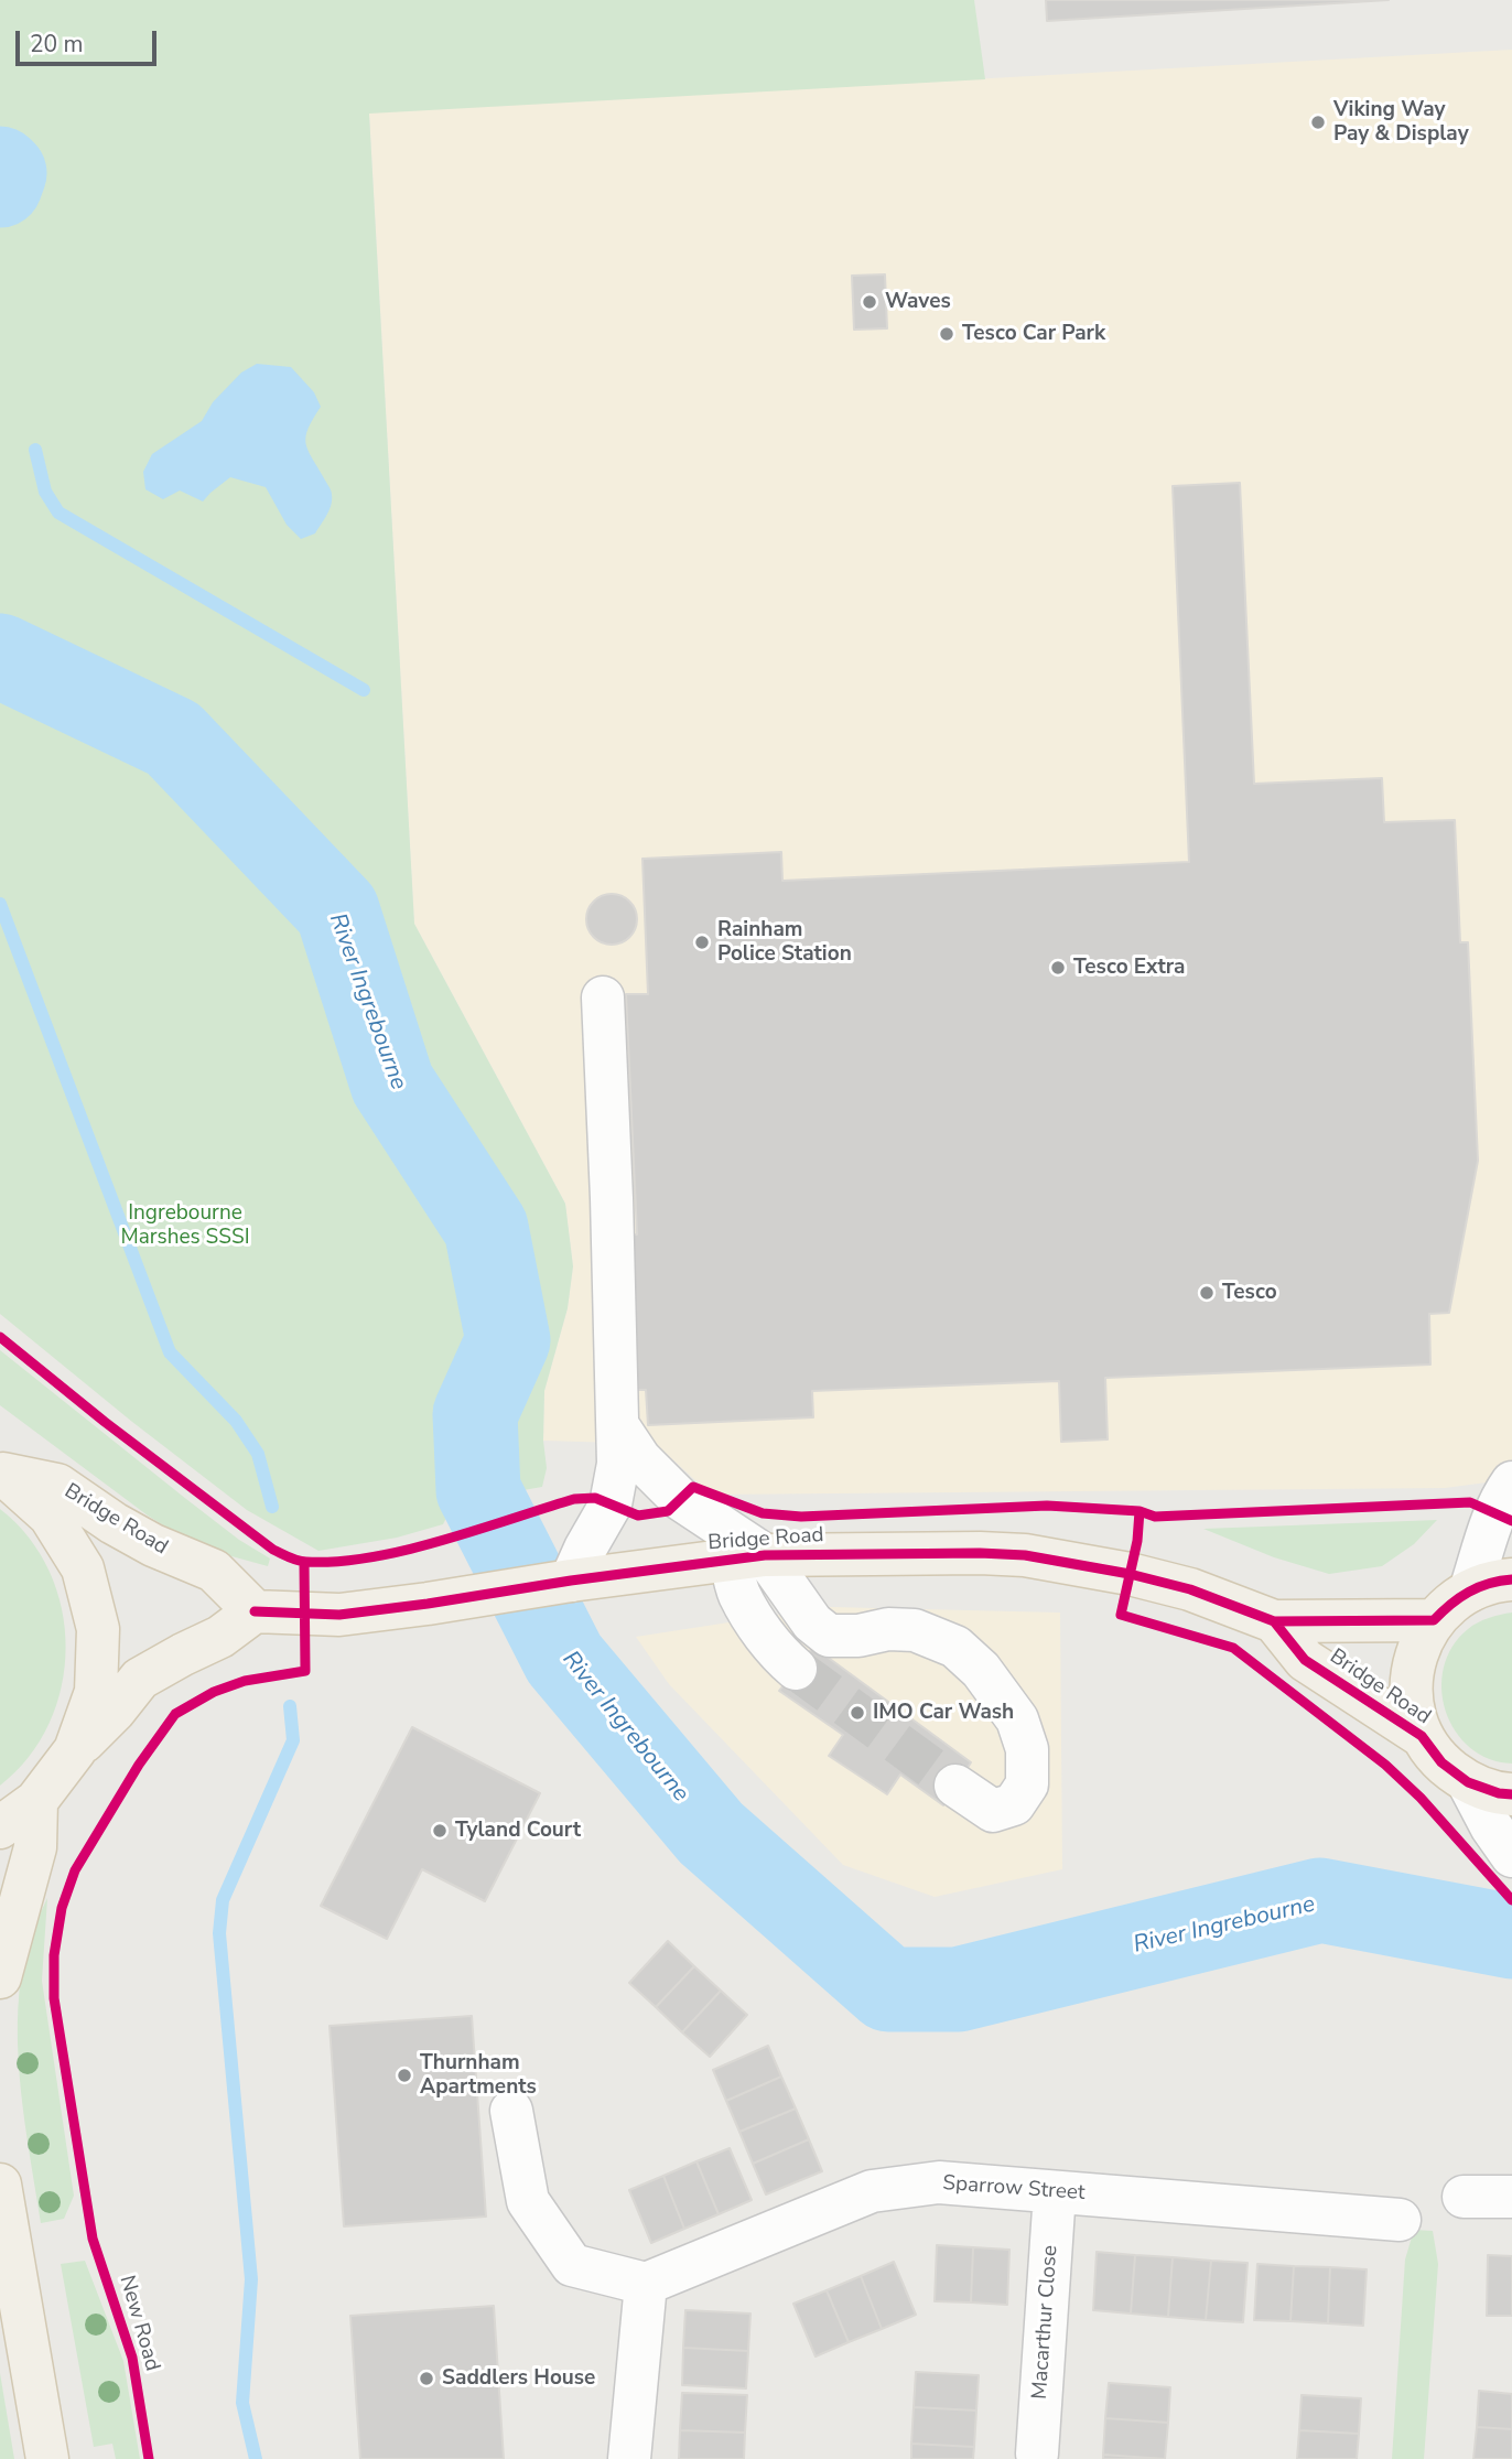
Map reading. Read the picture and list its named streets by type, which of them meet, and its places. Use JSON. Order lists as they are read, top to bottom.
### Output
{
  "streets": {
    "main road": ["Bridge Road"],
    "street": ["Sparrow Street", "Macarthur Close"],
    "cycle path": ["New Road"]
  },
  "crossings": [
    ["Sparrow Street", "Macarthur Close"]
  ],
  "water": ["River Ingrebourne"],
  "parks": ["Ingrebourne Marshes SSSI"],
  "places": [
    "Viking Way Pay & Display",
    "Waves",
    "Tesco Car Park",
    "Rainham Police Station",
    "Tesco Extra",
    "Tesco",
    "IMO Car Wash",
    "Tyland Court",
    "Thurnham Apartments",
    "Saddlers House"
  ],
  "scale_bar": "20 m"
}
